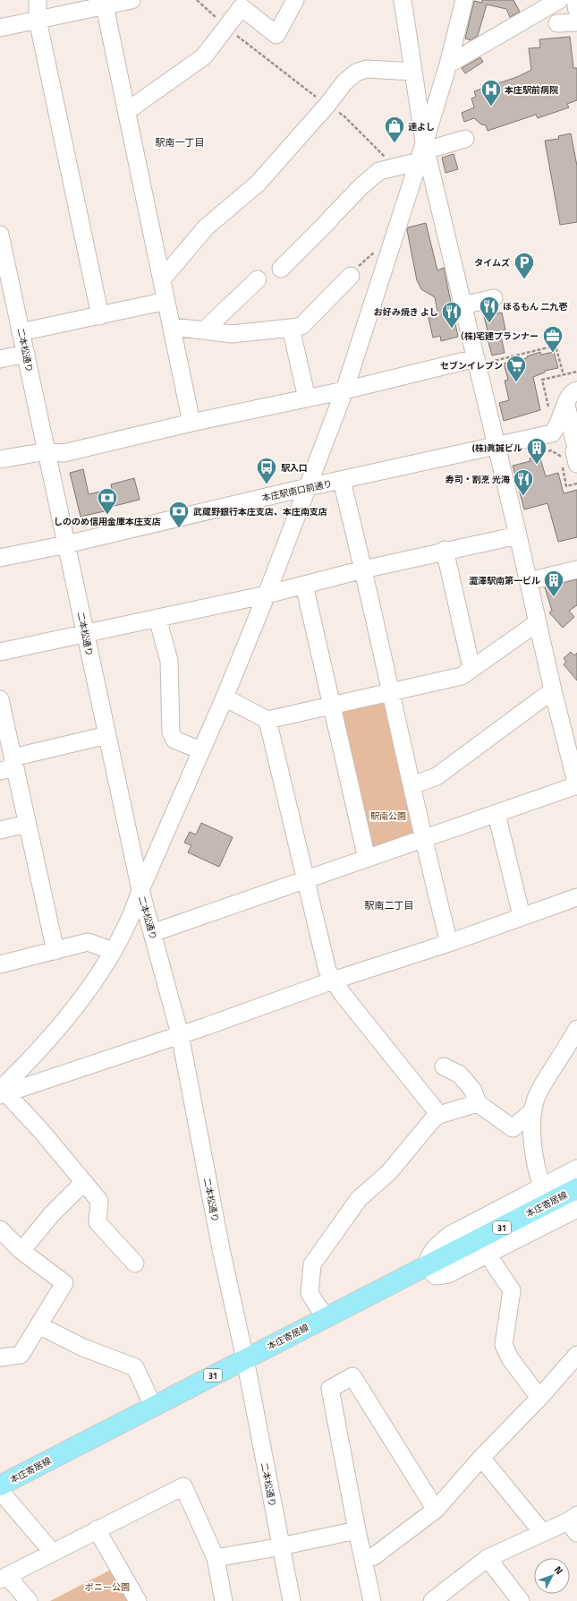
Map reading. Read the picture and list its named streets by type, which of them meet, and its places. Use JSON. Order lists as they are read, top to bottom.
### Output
{
  "streets": {
    "main road": ["本庄寄居線", "31"],
    "street": ["二本松通り", "本庄駅南口前通り"]
  },
  "crossings": [
    ["二本松通り", "本庄駅南口前通り"],
    ["二本松通り", "本庄寄居線"]
  ],
  "districts": ["駅南一丁目", "駅南二丁目"],
  "parks": ["駅南公園", "ポニー公園"],
  "places": {
    "hospital": ["本庄駅前病院"],
    "shop": ["達よし"],
    "parking": ["タイムズ"],
    "restaurant": ["ほるもん 二九壱", "お好み焼き よし", "寿司・割烹 光海"],
    "office": ["（株)宅建プランナー"],
    "supermarket": ["セブンイレブン"],
    "building": ["(株)眞誠ビル", "澀澤駅南第一ビル"],
    "bus stop": ["駅入口"],
    "bank": ["しののめ信用金庫本庄支店", "武蔵野銀行本庄支店、本庄南支店"]
  },
  "north": "top right"
}
